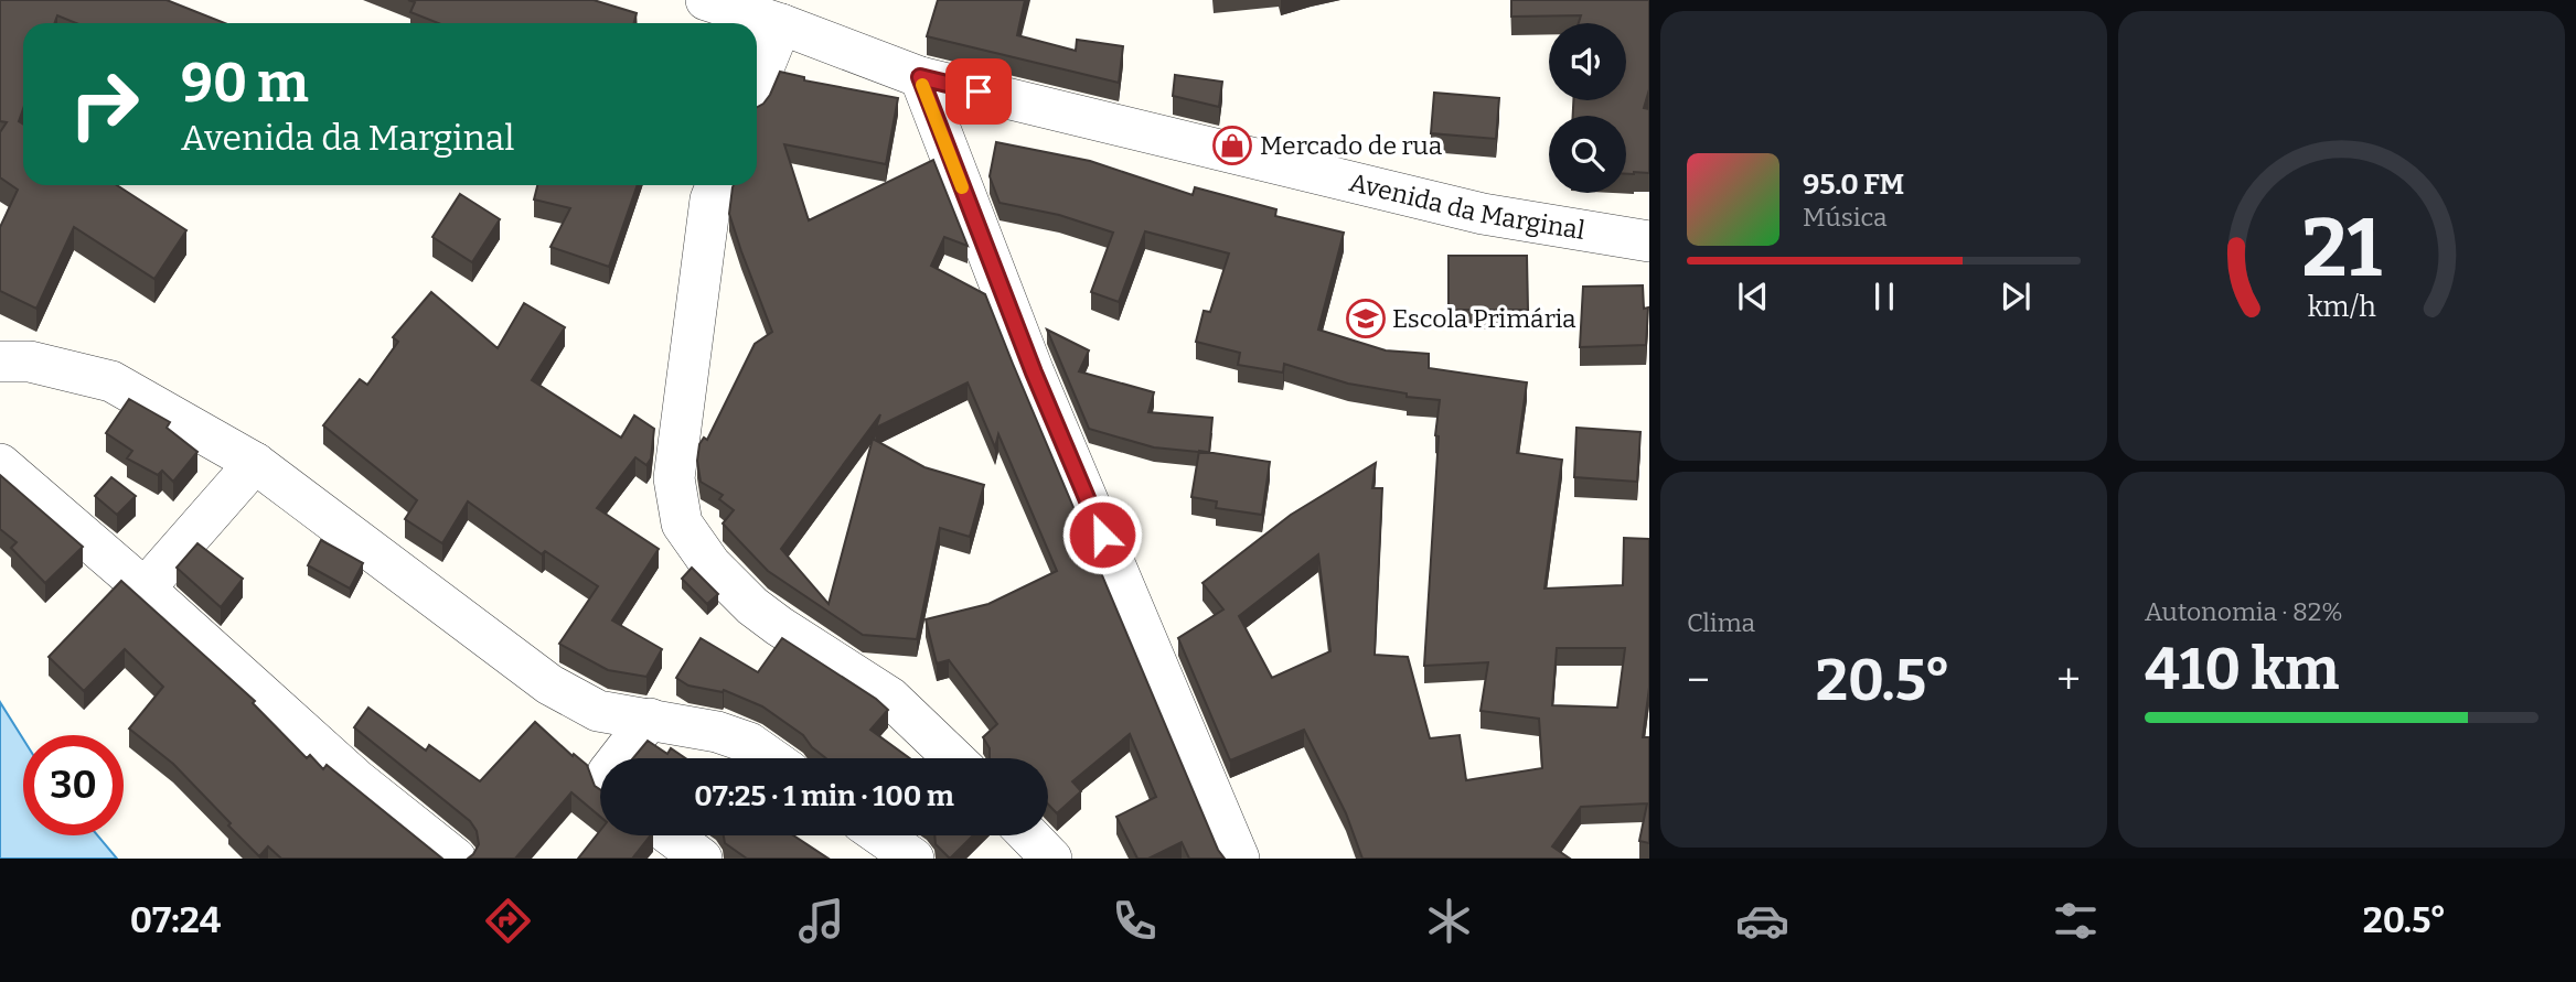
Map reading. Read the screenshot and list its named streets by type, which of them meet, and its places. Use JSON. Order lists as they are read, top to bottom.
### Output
{
  "streets": {
    "street": ["Avenida da Marginal"]
  },
  "places": {
    "shop": ["Mercado de rua"],
    "school or university": ["Escola Primária"]
  },
  "page": {
    "turn": ["90 m", "Avenida da Marginal"],
    "song": ["95.0 FM", "Música"],
    "tile": [
      "Clima",
      ["Autonomia · 82%", "410 km"]
    ],
    "heat": ["−", "20.5°", "+"],
    "limit": "30",
    "trip": "07:25 · 1 min · 100 m",
    "tabs": ["07:24", "20.5°"],
    "gauge": ["21", "km/h"]
  }
}
